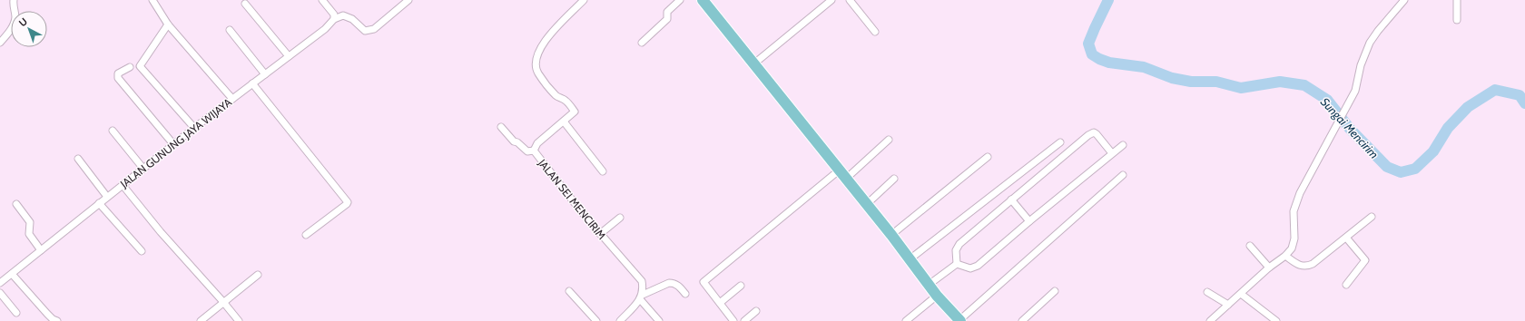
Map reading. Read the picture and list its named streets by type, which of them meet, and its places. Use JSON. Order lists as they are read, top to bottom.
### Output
{
  "streets": {
    "street": ["JALAN GUNUNG JAYA WIJAYA", "JALAN SEI MENCIRIM"]
  },
  "water": ["Sungai Mencirim"],
  "north": "top left"
}
